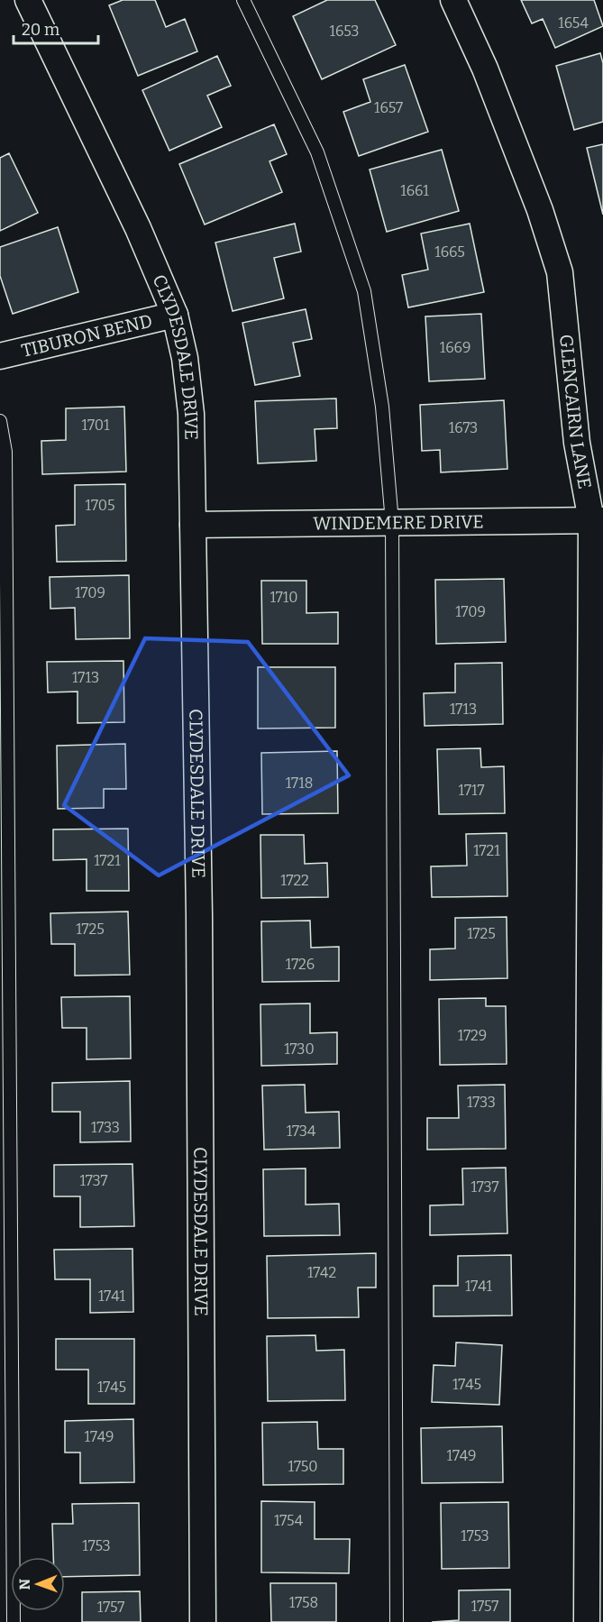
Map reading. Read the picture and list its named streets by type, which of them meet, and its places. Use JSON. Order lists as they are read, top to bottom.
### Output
{
  "streets": {
    "street": [
      "TIBURON BEND",
      "CLYDESDALE DRIVE",
      "GLENCAIRN LANE",
      "WINDEMERE DRIVE"
    ]
  },
  "crossings": [
    ["TIBURON BEND", "CLYDESDALE DRIVE"],
    ["CLYDESDALE DRIVE", "WINDEMERE DRIVE"],
    ["GLENCAIRN LANE", "WINDEMERE DRIVE"]
  ],
  "house_numbers": [
    "1654",
    "1653",
    "1657",
    "1661",
    "1665",
    "1669",
    "1701",
    "1673",
    "1705",
    "1709",
    "1710",
    "1709",
    "1713",
    "1713",
    "1718",
    "1717",
    "1721",
    "1721",
    "1722",
    "1725",
    "1725",
    "1726",
    "1729",
    "1730",
    "1733",
    "1733",
    "1734",
    "1737",
    "1737",
    "1742",
    "1741",
    "1741",
    "1745",
    "1745",
    "1749",
    "1749",
    "1750",
    "1754",
    "1753",
    "1753",
    "1758",
    "1757",
    "1757"
  ],
  "scale_bar": "20 m",
  "north": "left"
}
